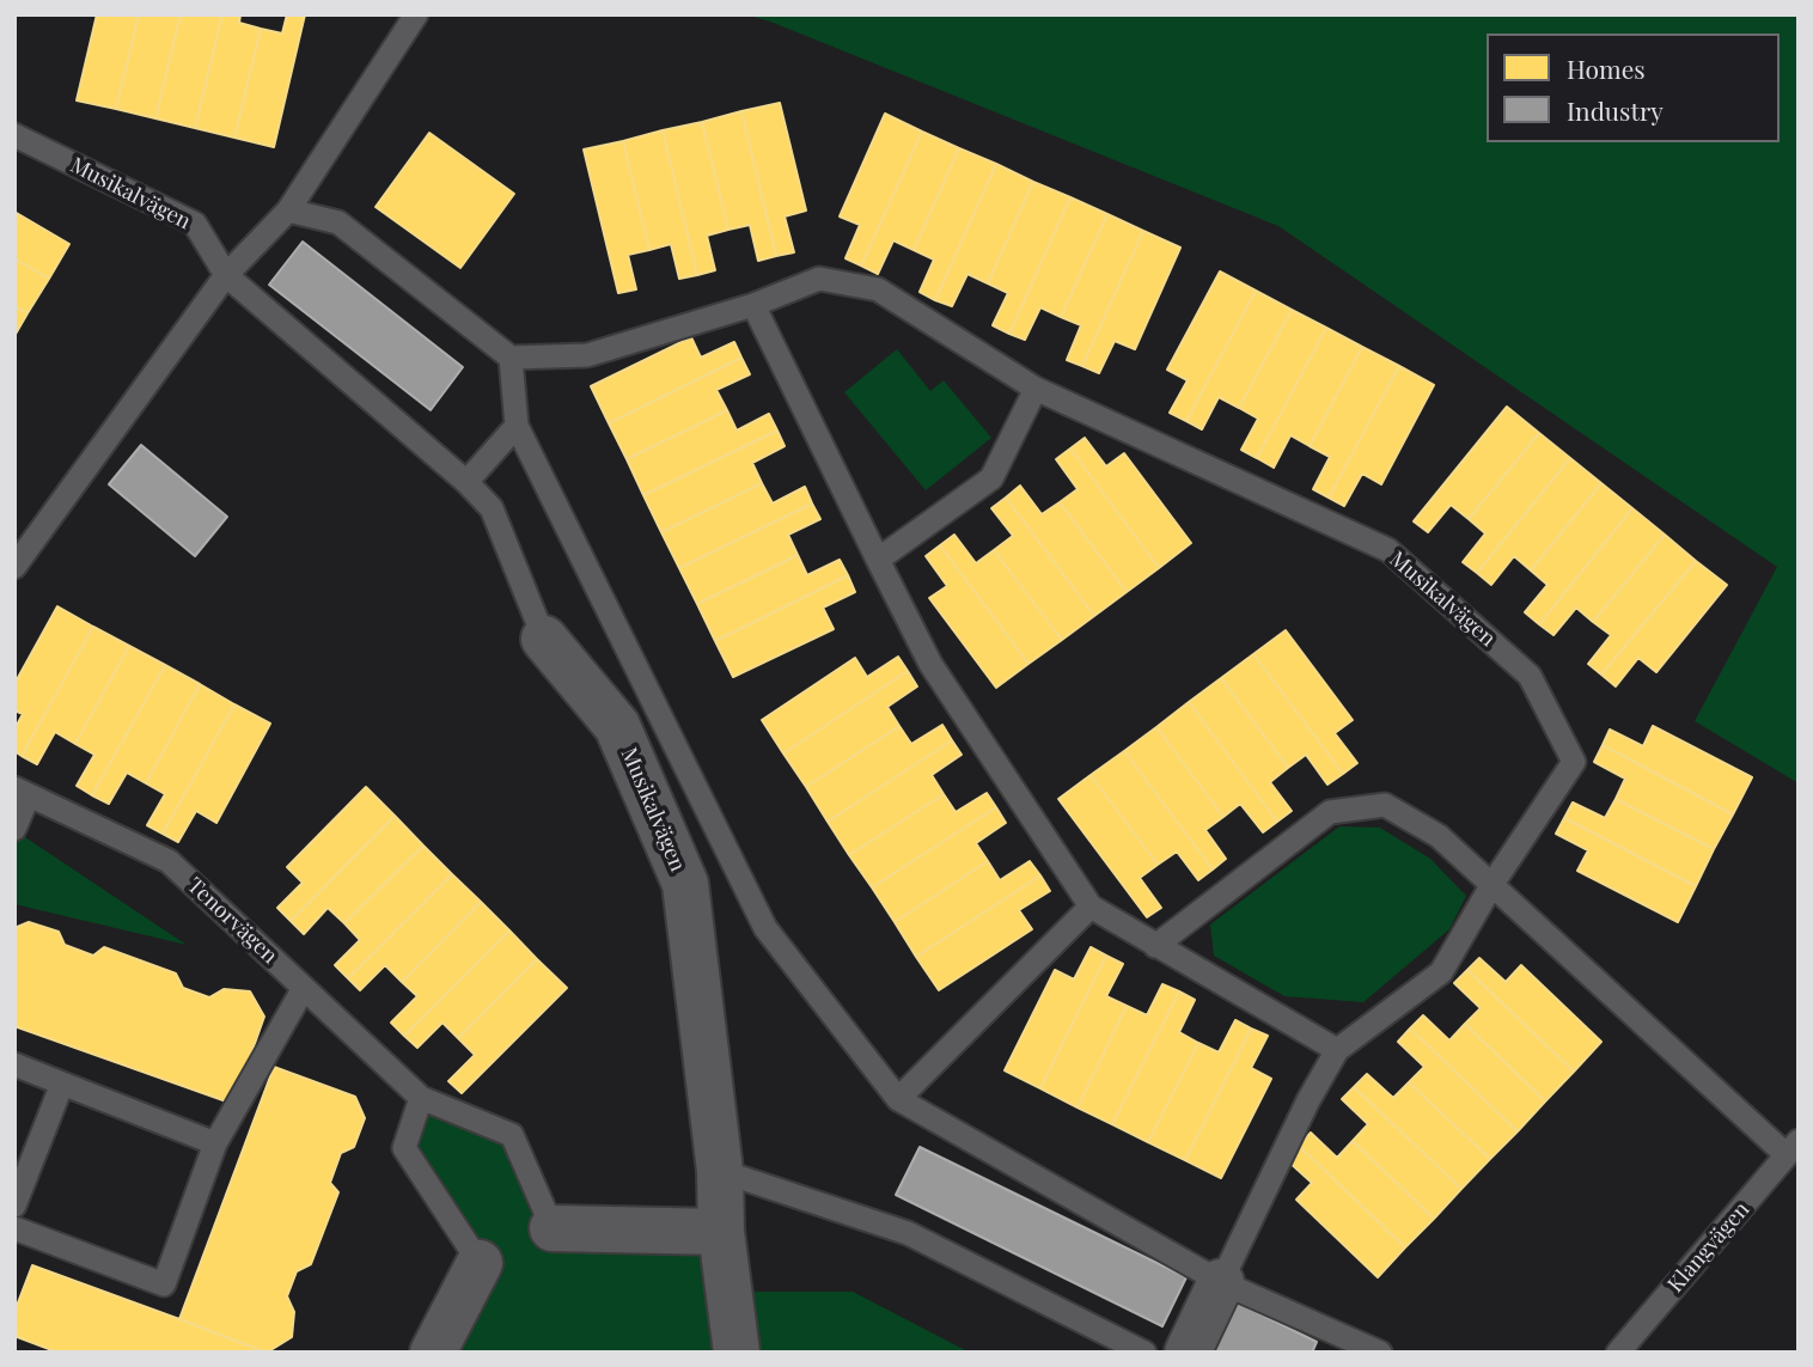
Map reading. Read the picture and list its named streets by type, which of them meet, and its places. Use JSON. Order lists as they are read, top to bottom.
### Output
{
  "streets": {
    "street": ["Musikalvägen"],
    "lane": ["Tenorvägen", "Klangvägen"]
  },
  "legend": ["Homes", "Industry"]
}
